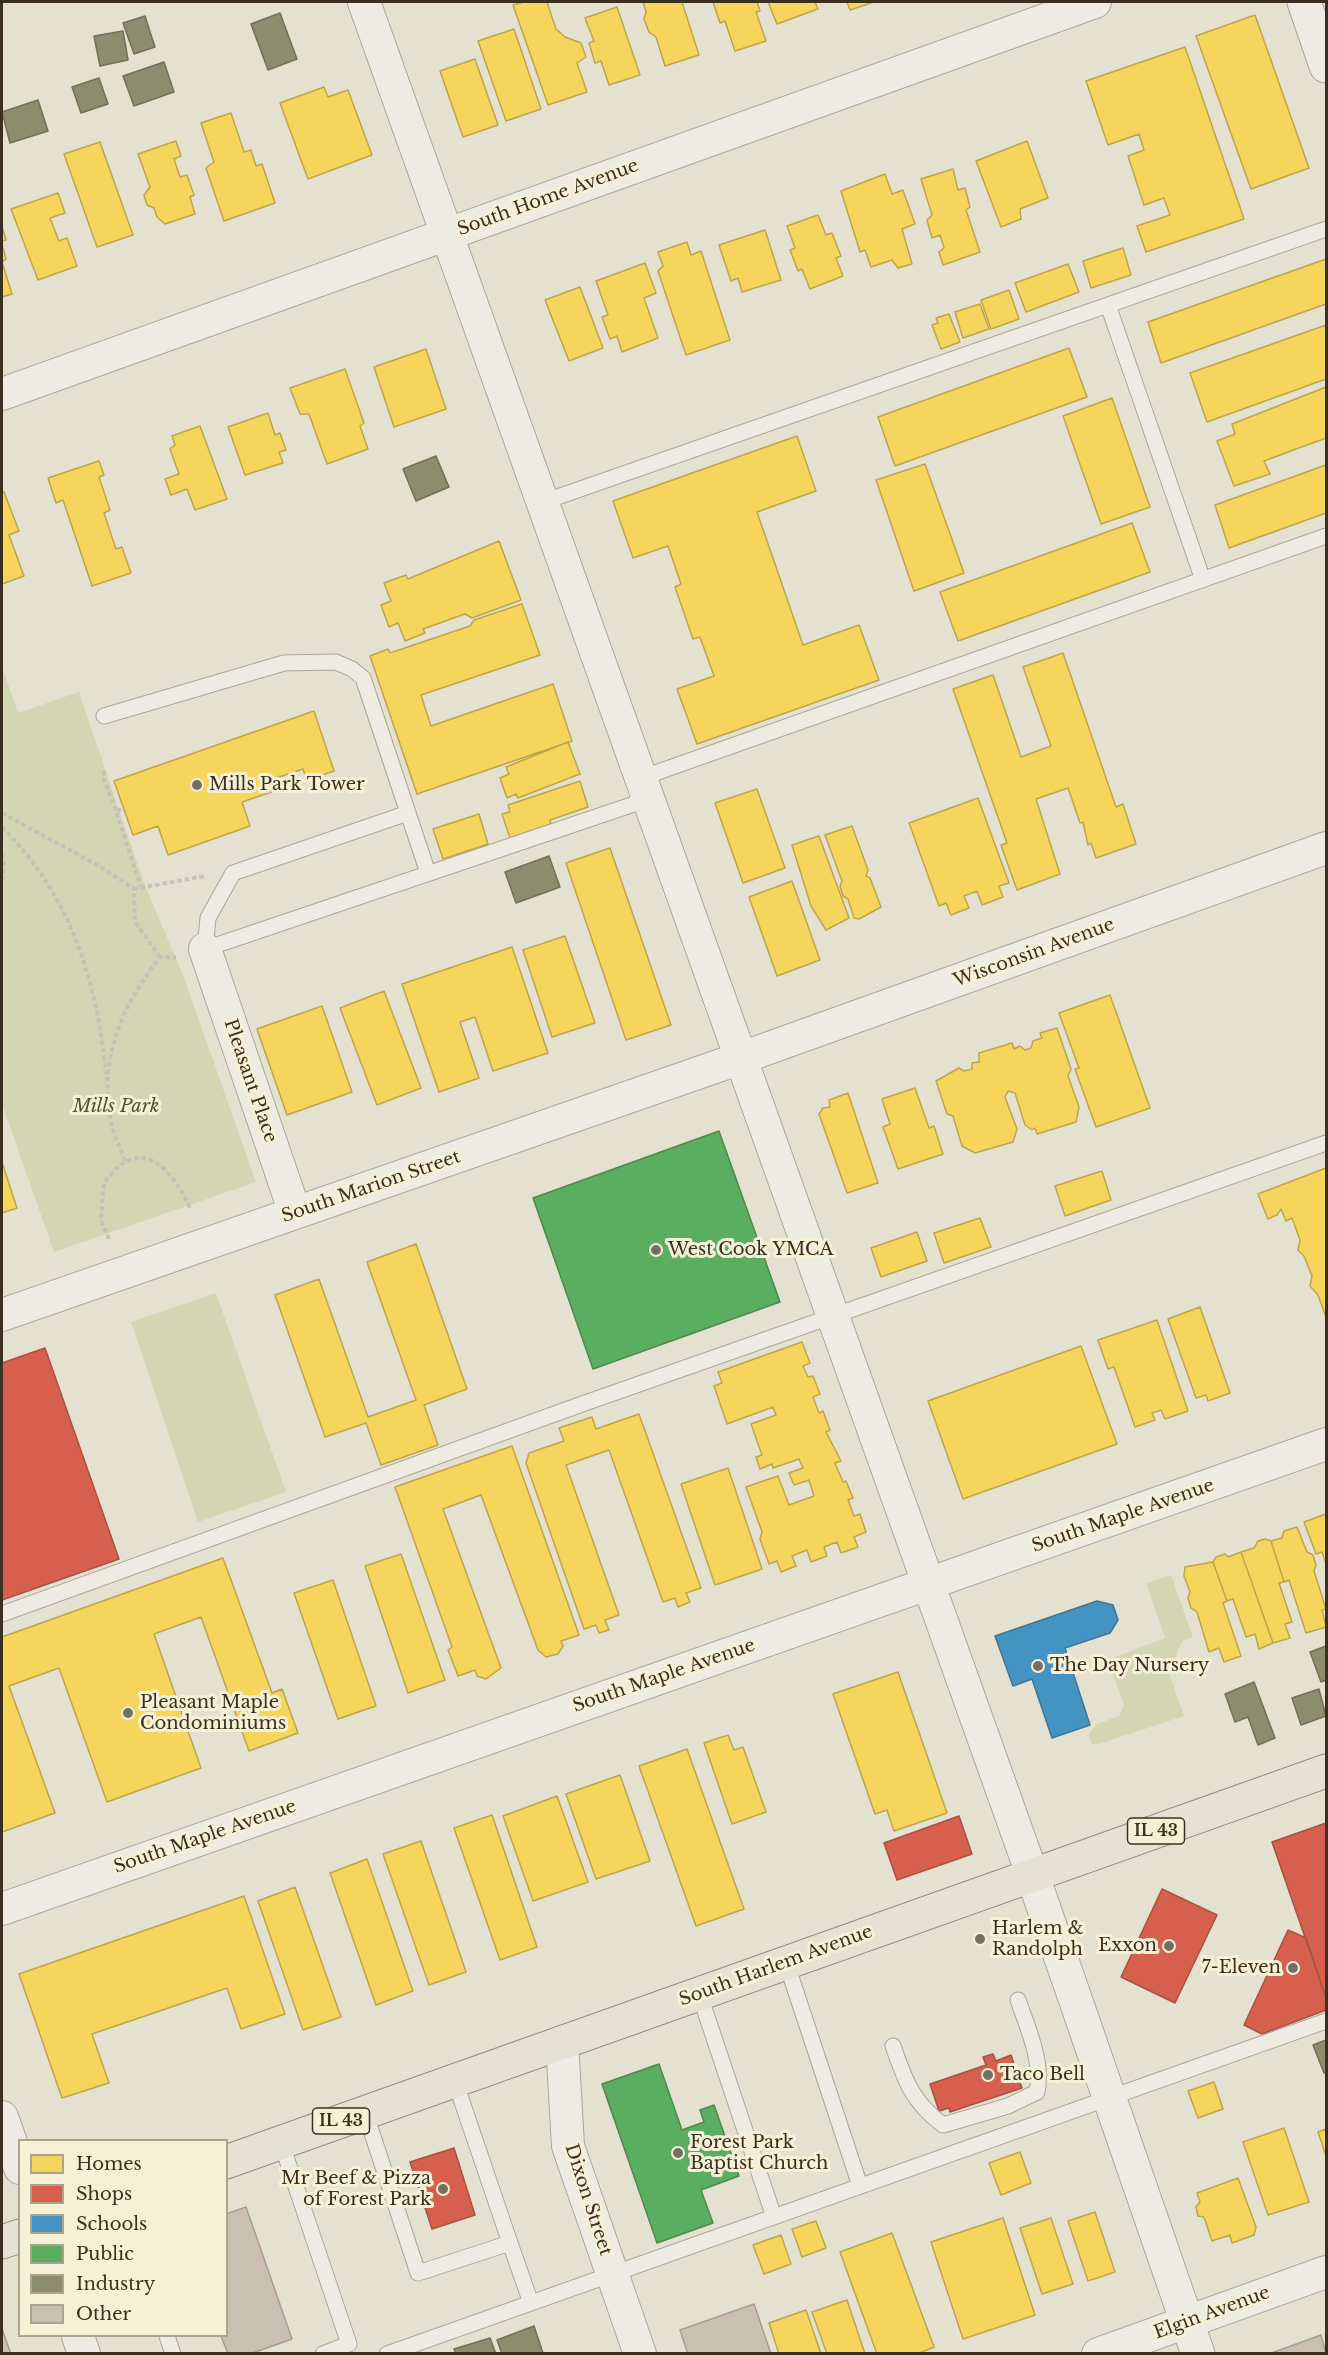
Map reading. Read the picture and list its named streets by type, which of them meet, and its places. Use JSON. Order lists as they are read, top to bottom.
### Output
{
  "streets": {
    "main road": ["IL 43", "South Harlem Avenue"],
    "street": [
      "South Home Avenue",
      "Wisconsin Avenue",
      "Pleasant Place",
      "South Marion Street",
      "South Maple Avenue",
      "Dixon Street",
      "Elgin Avenue"
    ]
  },
  "crossings": [
    ["Wisconsin Avenue", "South Marion Street"],
    ["Pleasant Place", "South Marion Street"],
    ["South Harlem Avenue", "Dixon Street"]
  ],
  "parks": ["Mills Park"],
  "places": [
    "Mills Park Tower",
    "West Cook YMCA",
    "The Day Nursery",
    "Pleasant Maple Condominiums",
    "Harlem & Randolph",
    "Exxon",
    "7-Eleven",
    "Taco Bell",
    "Forest Park Baptist Church",
    "Mr Beef & Pizza of Forest Park"
  ],
  "legend": [
    "Homes",
    "Shops",
    "Schools",
    "Public",
    "Industry",
    "Other"
  ]
}
